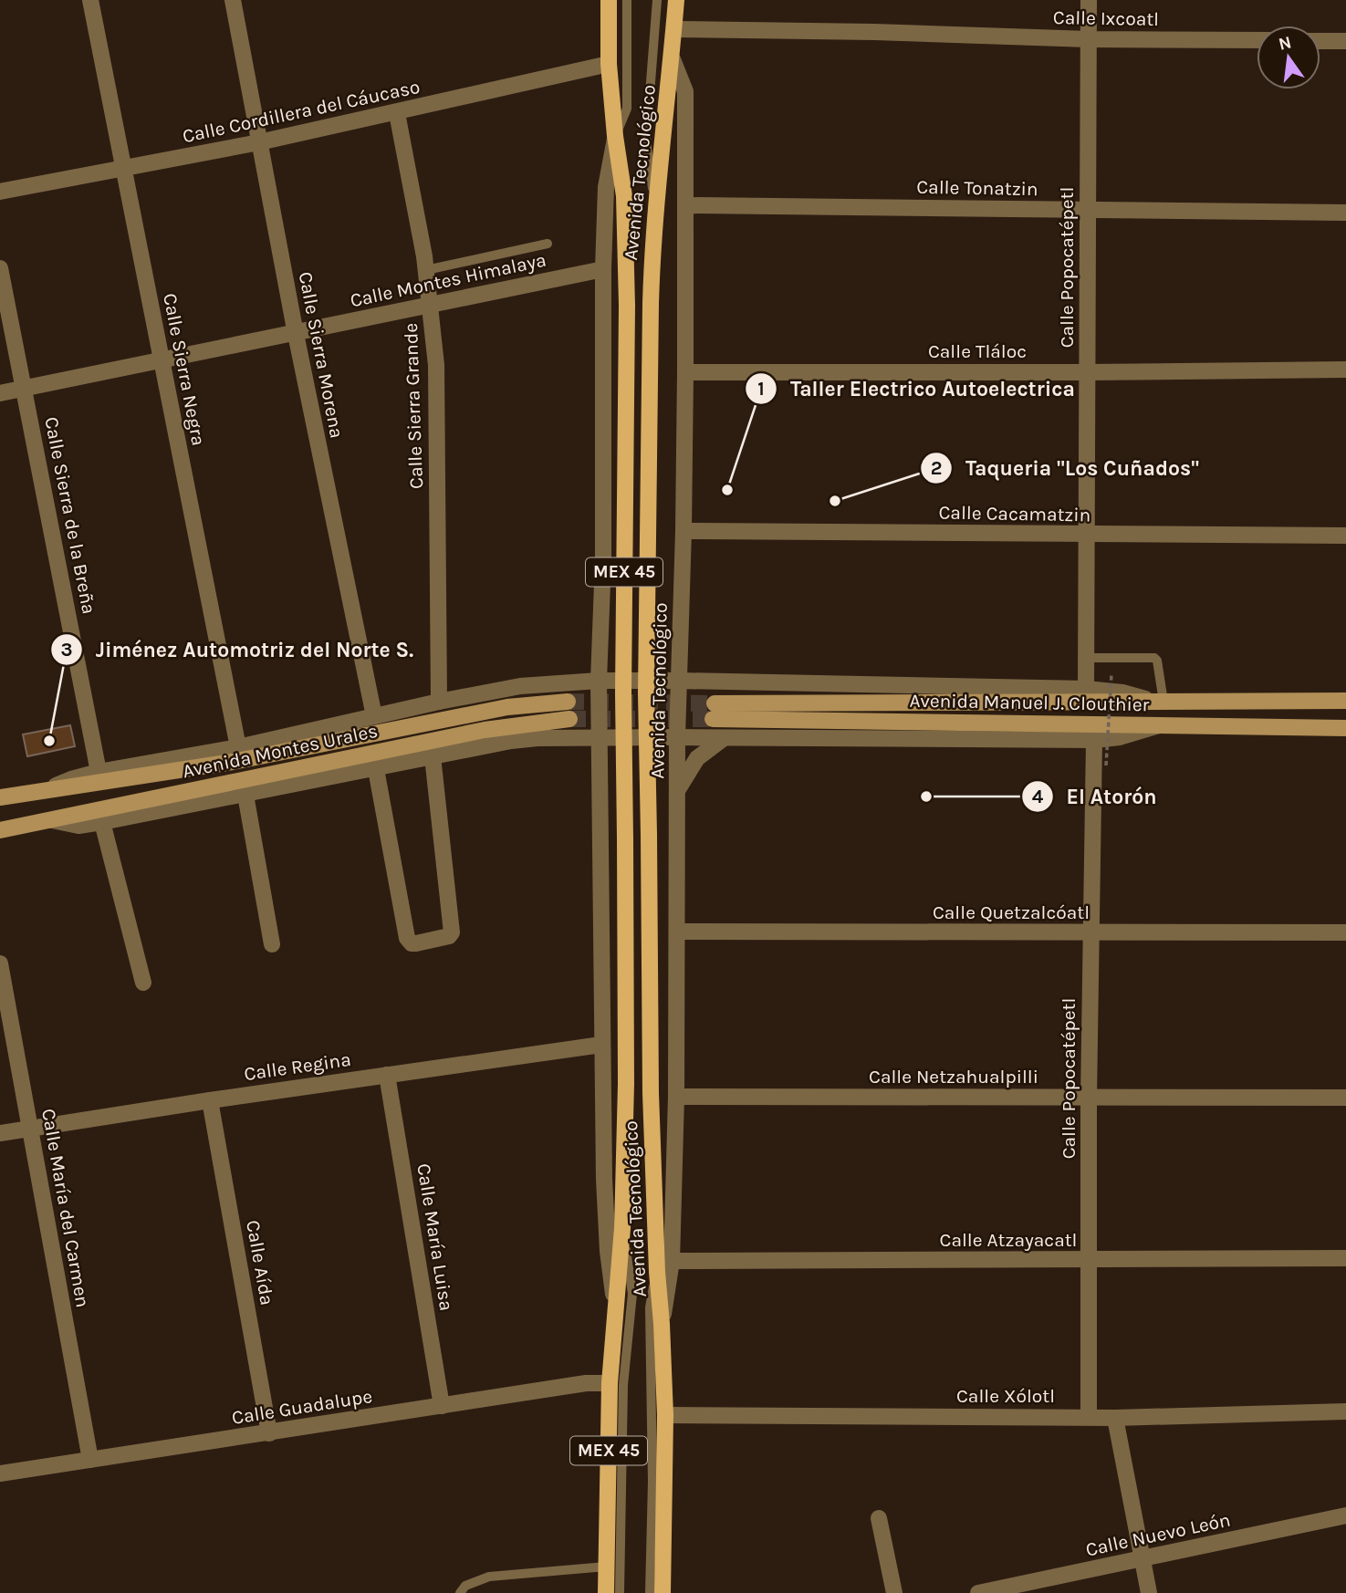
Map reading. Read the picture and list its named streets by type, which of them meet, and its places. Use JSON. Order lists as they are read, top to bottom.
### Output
{
  "streets": {
    "main road": [
      "Avenida Tecnológico",
      "MEX 45",
      "Avenida Manuel J. Clouthier",
      "Avenida Montes Urales"
    ],
    "street": [
      "Calle Ixcoatl",
      "Calle Cordillera del Cáucaso",
      "Calle Tonatzin",
      "Calle Popocatépetl",
      "Calle Montes Himalaya",
      "Calle Tláloc",
      "Calle Sierra Morena",
      "Calle Sierra Negra",
      "Calle Sierra Grande",
      "Calle Cacamatzin",
      "Calle Sierra de la Breña",
      "Calle Quetzalcóatl",
      "Calle Regina",
      "Calle Netzahualpilli",
      "Calle María del Carmen",
      "Calle María Luisa",
      "Calle Atzayacatl",
      "Calle Aída",
      "Calle Xólotl",
      "Calle Guadalupe",
      "Calle Nuevo León"
    ]
  },
  "crossings": [
    ["Calle Ixcoatl", "Avenida Tecnológico"],
    ["Calle Ixcoatl", "Calle Popocatépetl"],
    ["Calle Cordillera del Cáucaso", "Avenida Tecnológico"],
    ["Calle Cordillera del Cáucaso", "Calle Sierra Morena"],
    ["Calle Cordillera del Cáucaso", "Calle Sierra Negra"],
    ["Calle Cordillera del Cáucaso", "Calle Sierra Grande"],
    ["Avenida Tecnológico", "Calle Tonatzin"],
    ["Avenida Tecnológico", "Calle Montes Himalaya"],
    ["Avenida Tecnológico", "Calle Tláloc"],
    ["Avenida Tecnológico", "Calle Cacamatzin"],
    ["Avenida Tecnológico", "Calle Quetzalcóatl"],
    ["Avenida Tecnológico", "Calle Regina"],
    ["Avenida Tecnológico", "Calle Netzahualpilli"],
    ["Avenida Tecnológico", "Calle Atzayacatl"],
    ["Avenida Tecnológico", "Calle Xólotl"],
    ["Avenida Tecnológico", "Calle Guadalupe"],
    ["Calle Tonatzin", "Calle Popocatépetl"],
    ["Calle Popocatépetl", "Calle Tláloc"],
    ["Calle Popocatépetl", "Calle Cacamatzin"],
    ["Calle Popocatépetl", "Calle Quetzalcóatl"],
    ["Calle Popocatépetl", "Calle Netzahualpilli"],
    ["Calle Popocatépetl", "Calle Atzayacatl"],
    ["Calle Popocatépetl", "Calle Xólotl"],
    ["Calle Montes Himalaya", "Calle Sierra Morena"],
    ["Calle Montes Himalaya", "Calle Sierra Negra"],
    ["Calle Montes Himalaya", "Calle Sierra Grande"],
    ["Calle Montes Himalaya", "Calle Sierra de la Breña"],
    ["Calle Regina", "Calle María del Carmen"],
    ["Calle Regina", "Calle María Luisa"],
    ["Calle Regina", "Calle Aída"],
    ["Calle María del Carmen", "Calle Guadalupe"],
    ["Calle María Luisa", "Calle Guadalupe"],
    ["Calle Aída", "Calle Guadalupe"]
  ],
  "places": [
    "Taller Electrico Autoelectrica",
    "Taqueria \"Los Cuñados\"",
    "Jiménez Automotriz del Norte S.",
    "El Atorón"
  ],
  "north": "top"
}
